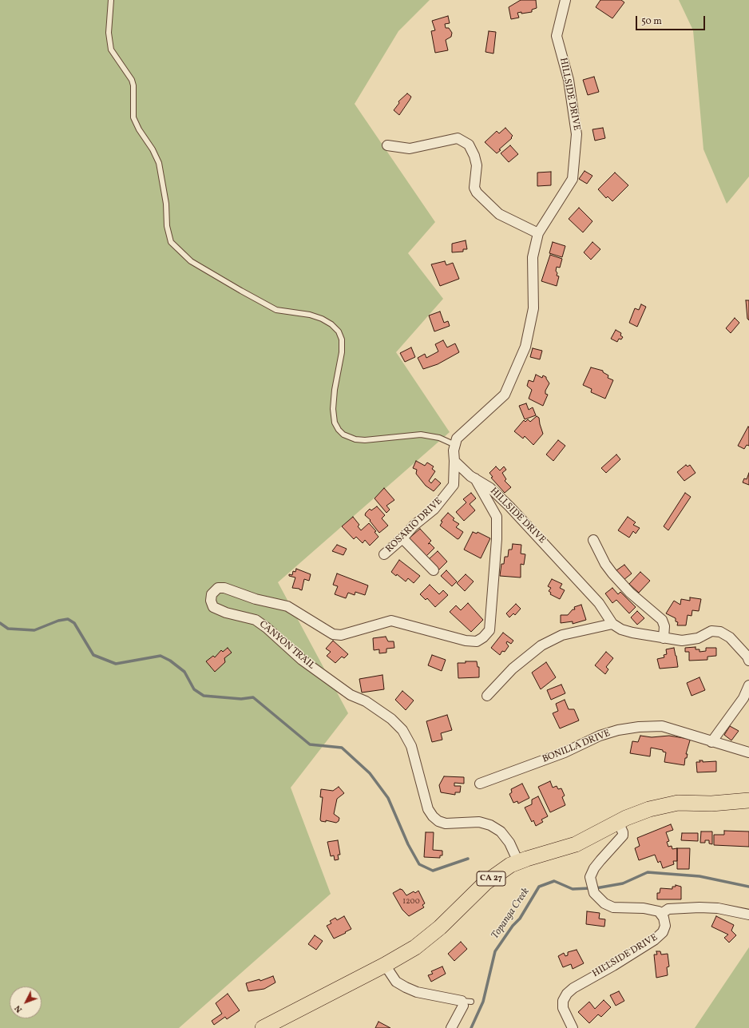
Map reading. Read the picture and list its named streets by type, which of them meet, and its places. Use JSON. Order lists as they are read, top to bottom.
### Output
{
  "streets": {
    "main road": ["CA 27"],
    "street": [
      "HILLSIDE DRIVE",
      "ROSARIO DRIVE",
      "CANYON TRAIL",
      "BONILLA DRIVE"
    ]
  },
  "crossings": [
    ["HILLSIDE DRIVE", "ROSARIO DRIVE"],
    ["HILLSIDE DRIVE", "CANYON TRAIL"],
    ["CANYON TRAIL", "CA 27"]
  ],
  "water": ["Topanga Creek"],
  "house_numbers": ["1200"],
  "scale_bar": "50 m",
  "north": "bottom left"
}
